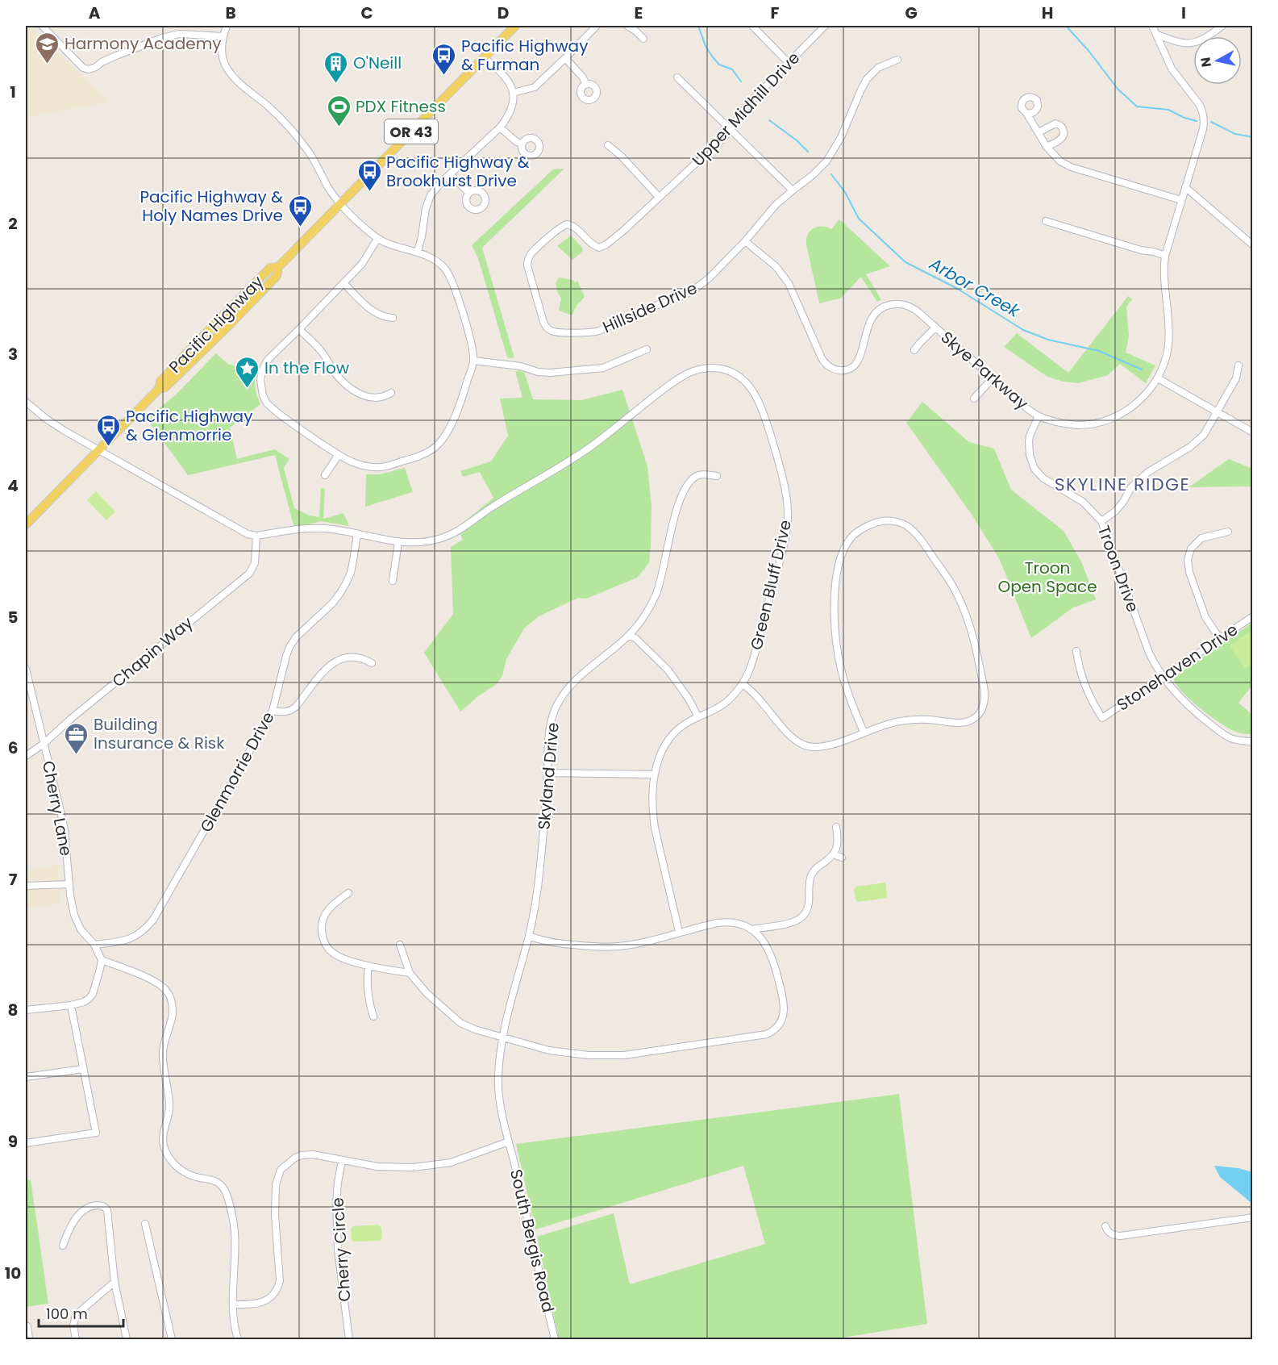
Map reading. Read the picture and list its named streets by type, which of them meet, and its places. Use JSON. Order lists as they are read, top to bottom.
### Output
{
  "streets": {
    "main road": ["OR 43", "Pacific Highway"],
    "street": [
      "Upper Midhill Drive",
      "Hillside Drive",
      "Skye Parkway",
      "Troon Drive",
      "Green Bluff Drive",
      "Chapin Way",
      "Stonehaven Drive",
      "Glenmorrie Drive",
      "Skyland Drive",
      "Cherry Lane",
      "South Bergis Road",
      "Cherry Circle"
    ]
  },
  "crossings": [
    ["Upper Midhill Drive", "Hillside Drive"],
    ["Hillside Drive", "Skye Parkway"],
    ["Skye Parkway", "Troon Drive"],
    ["Troon Drive", "Stonehaven Drive"],
    ["Green Bluff Drive", "Glenmorrie Drive"],
    ["Chapin Way", "Cherry Lane"],
    ["Glenmorrie Drive", "Cherry Lane"],
    ["Skyland Drive", "South Bergis Road"]
  ],
  "districts": ["SKYLINE RIDGE"],
  "water": ["Arbor Creek"],
  "parks": ["Troon Open Space"],
  "places": {
    "school or university": ["Harmony Academy"],
    "bus stop": [
      "Pacific Highway & Furman",
      "Pacific Highway & Brookhurst Drive",
      "Pacific Highway & Holy Names Drive",
      "Pacific Highway & Glenmorrie"
    ],
    "building": ["O'Neill"],
    "sports": ["PDX Fitness"],
    "place": ["In the Flow"],
    "office": ["Building Insurance & Risk"]
  },
  "scale_bar": "100 m",
  "north": "left",
  "grid": {
    "columns": [
      "A",
      "B",
      "C",
      "D",
      "E",
      "F",
      "G",
      "H",
      "I"
    ],
    "rows": [
      "1",
      "2",
      "3",
      "4",
      "5",
      "6",
      "7",
      "8",
      "9",
      "10"
    ]
  }
}
